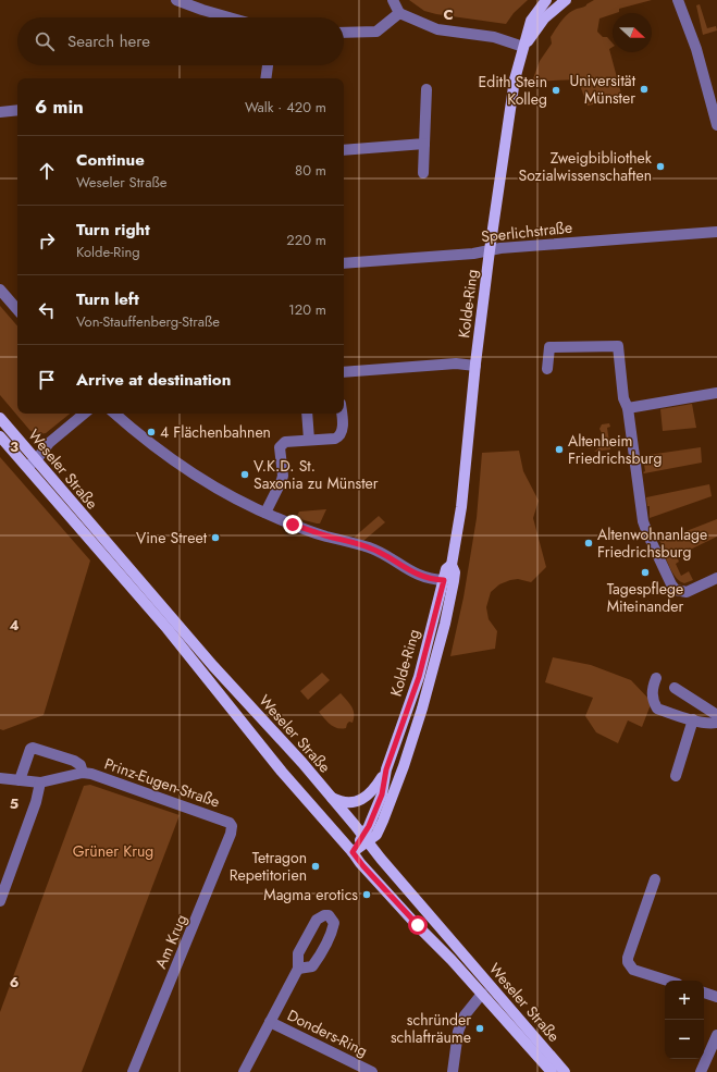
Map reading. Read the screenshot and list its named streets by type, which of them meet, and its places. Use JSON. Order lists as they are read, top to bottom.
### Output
{
  "streets": {
    "main road": ["Kolde-Ring", "Weseler Straße"],
    "street": [
      "Sperlichstraße",
      "Prinz-Eugen-Straße",
      "Am Krug",
      "Donders-Ring"
    ]
  },
  "crossings": [
    ["Sperlichstraße", "Kolde-Ring"],
    ["Kolde-Ring", "Weseler Straße"],
    ["Prinz-Eugen-Straße", "Am Krug"]
  ],
  "parks": ["Grüner Krug"],
  "places": [
    "Universität Münster",
    "Edith Stein Kolleg",
    "Zweigbibliothek Sozialwissenschaften",
    "4 Flächenbahnen",
    "Altenheim Friedrichsburg",
    "V.K.D. St. Saxonia zu Münster",
    "Vine Street",
    "Altenwohnanlage Friedrichsburg",
    "Tagespflege Miteinander",
    "Tetragon Repetitorien",
    "Magma erotics",
    "schründer schlafträume"
  ],
  "north": "right",
  "page": {
    "search": "Search here",
    "heading": ["6 min", "Walk · 420 m"],
    "list": [
      ["Continue", "Weseler Straße", "80 m"],
      ["Turn right", "Kolde-Ring", "220 m"],
      ["Turn left", "Von-Stauffenberg-Straße", "120 m"],
      "Arrive at destination"
    ],
    "map_buttons": ["+", "−"]
  },
  "grid": {
    "columns": ["C"],
    "rows": [
      "3",
      "4",
      "5",
      "6"
    ]
  }
}
